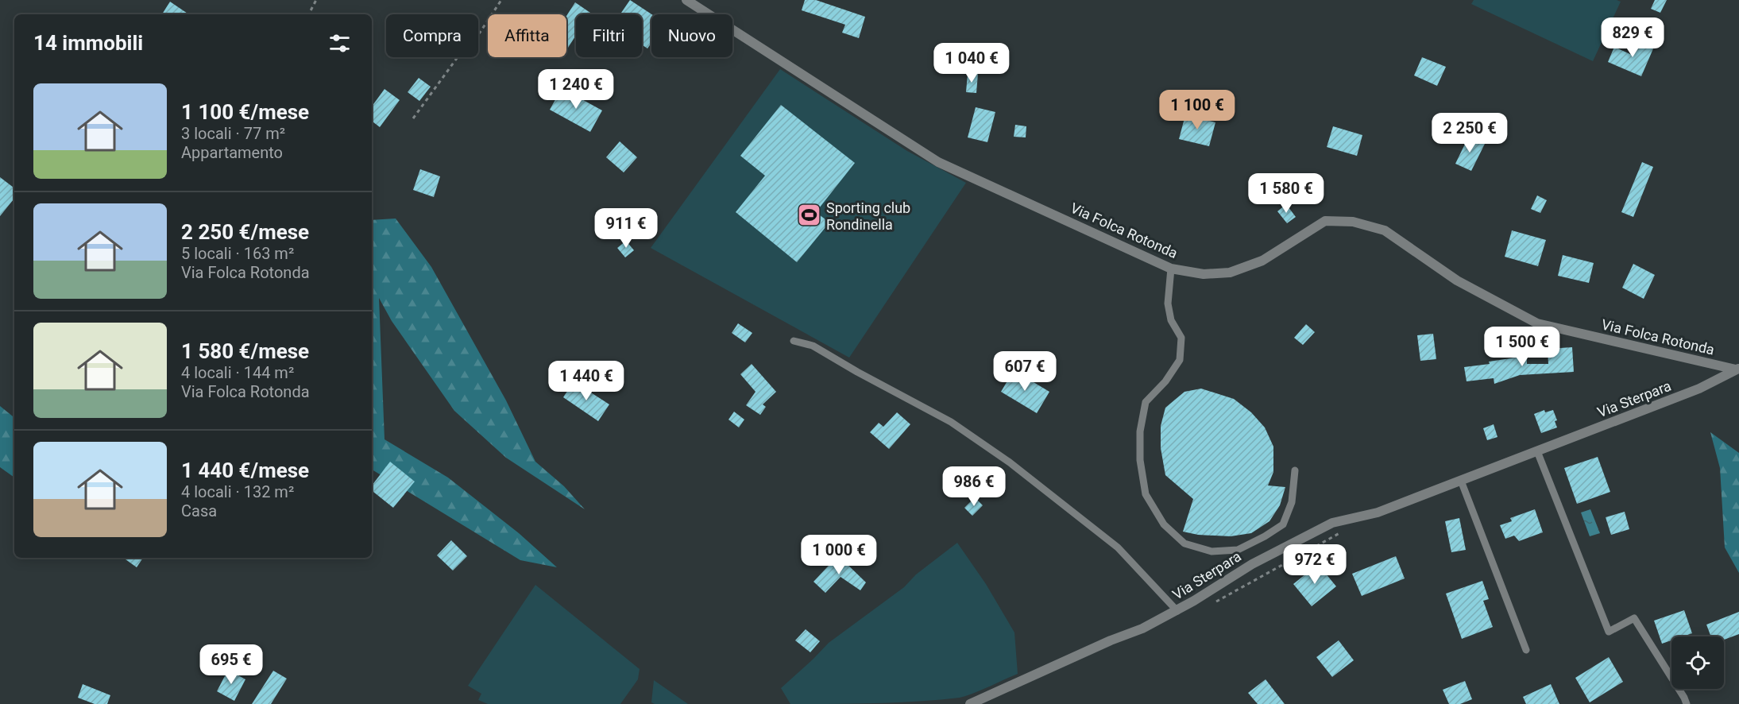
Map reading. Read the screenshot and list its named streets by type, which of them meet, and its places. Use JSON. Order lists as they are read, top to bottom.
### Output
{
  "streets": {
    "street": ["Via Folca Rotonda", "Via Sterpara"]
  },
  "crossings": [
    ["Via Folca Rotonda", "Via Sterpara"]
  ],
  "places": {
    "sports": ["Sporting club Rondinella"]
  },
  "page": {
    "chip": [
      "Compra",
      "Affitta",
      "Filtri",
      "Nuovo"
    ],
    "heading": "14 immobili",
    "price": [
      "829 €",
      "1 040 €",
      "1 240 €",
      "1 100 €",
      "2 250 €",
      "1 580 €",
      "911 €",
      "1 500 €",
      "607 €",
      "1 440 €",
      "986 €",
      "1 000 €",
      "972 €",
      "695 €"
    ],
    "list": [
      {
        "name": "1 100 €/mese",
        "note": "3 locali · 77 m² · Appartamento"
      },
      {
        "name": "2 250 €/mese",
        "note": "5 locali · 163 m² · Via Folca Rotonda"
      },
      {
        "name": "1 580 €/mese",
        "note": "4 locali · 144 m² · Via Folca Rotonda"
      },
      {
        "name": "1 440 €/mese",
        "note": "4 locali · 132 m² · Casa"
      }
    ]
  }
}
